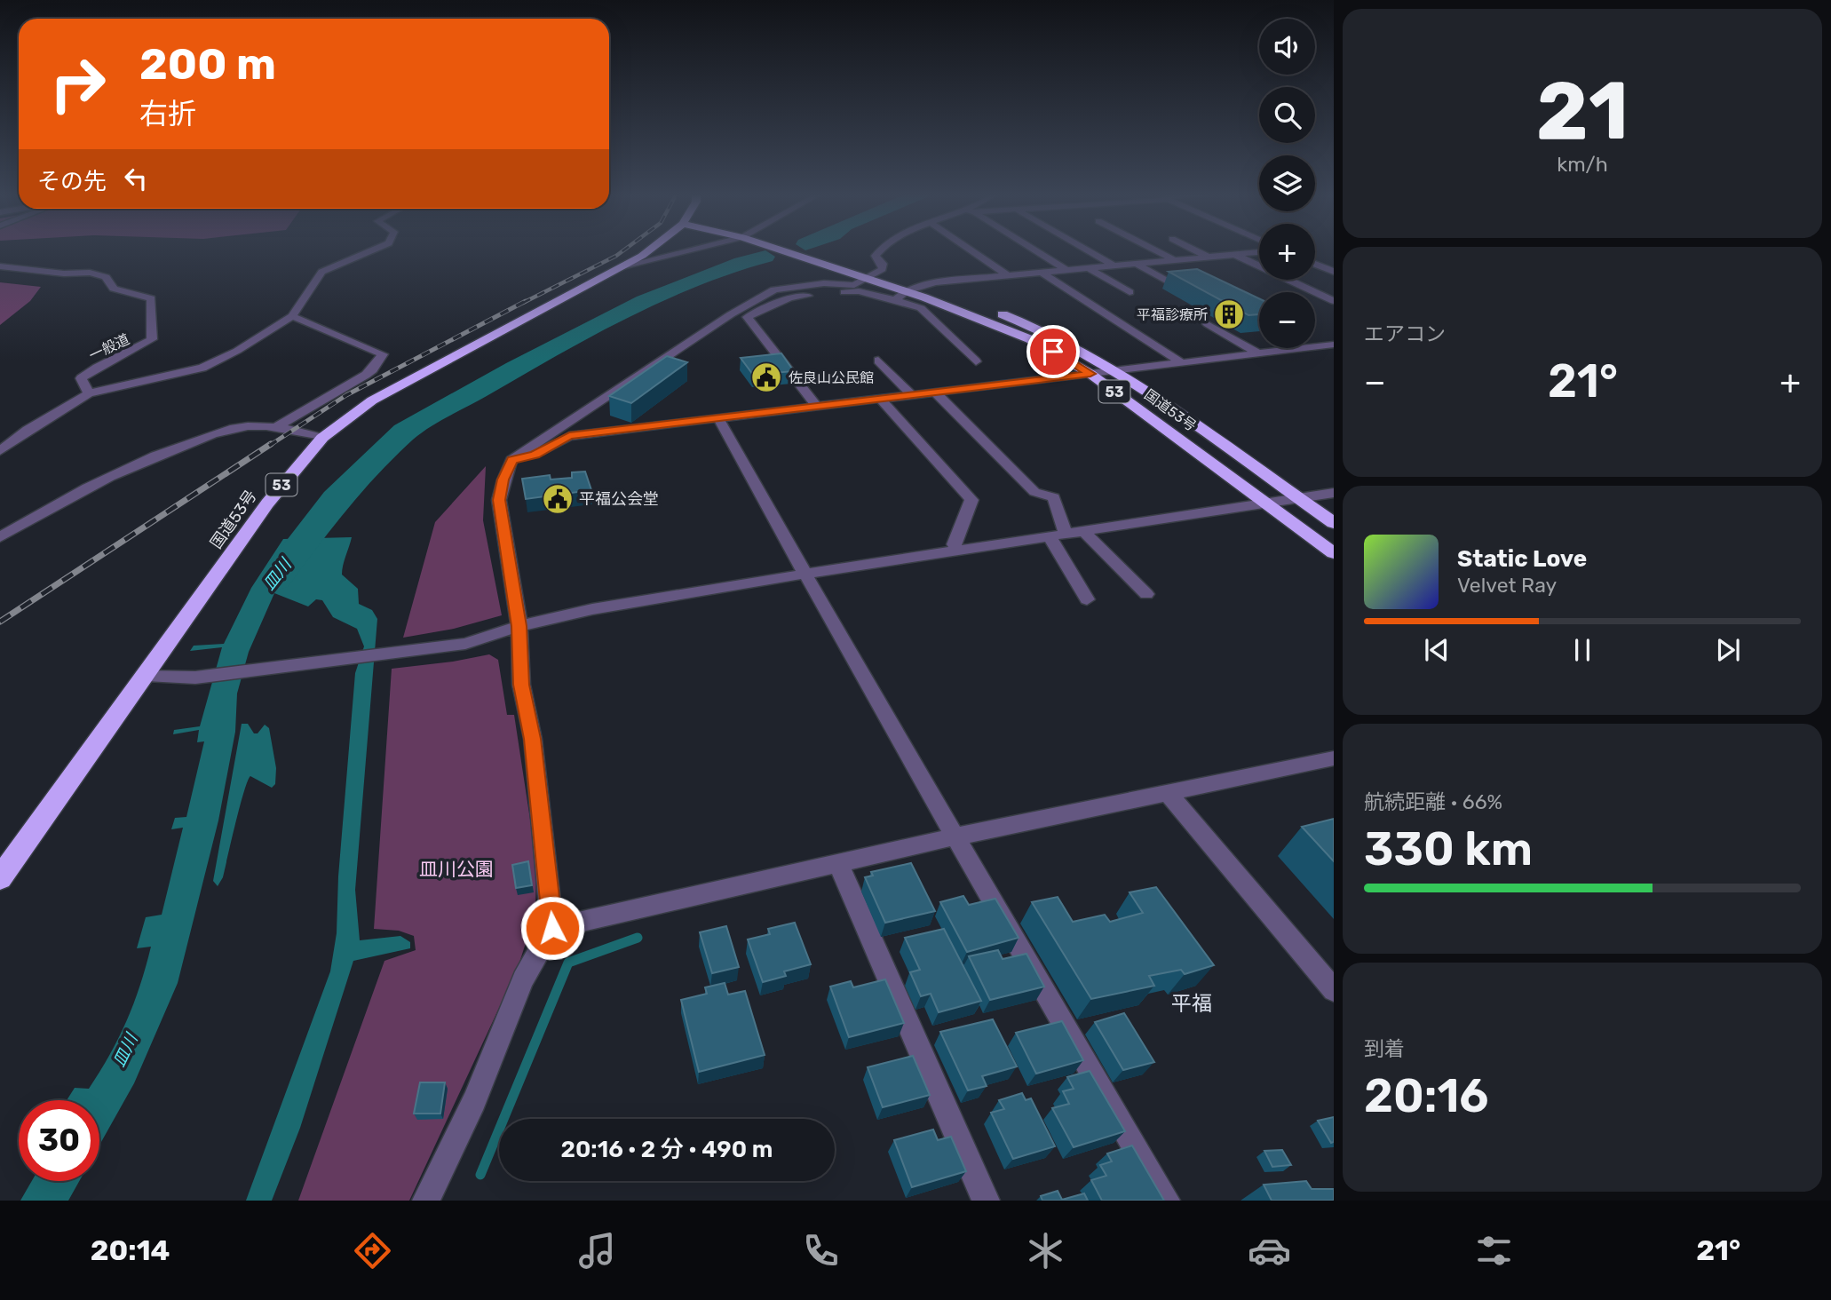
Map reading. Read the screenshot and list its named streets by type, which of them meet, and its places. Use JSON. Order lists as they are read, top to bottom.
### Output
{
  "streets": {
    "highway": ["53", "国道53号"],
    "street": ["一般道"]
  },
  "districts": ["平福"],
  "water": ["皿川"],
  "parks": ["皿川公園"],
  "places": {
    "building": ["平福診療所"],
    "public building": ["佐良山公民館", "平福公会堂"]
  },
  "page": {
    "tile": [
      ["21", "km/h"],
      "エアコン",
      ["航続距離 · 66%", "330 km"],
      ["到着", "20:16"]
    ],
    "map_buttons": ["+", "−"],
    "turn": ["200 m", "右折"],
    "then": "その先",
    "heat": ["−", "21°", "+"],
    "song": ["Static Love", "Velvet Ray"],
    "limit": "30",
    "trip": "20:16 · 2 分 · 490 m",
    "tabs": ["20:14", "21°"]
  }
}
